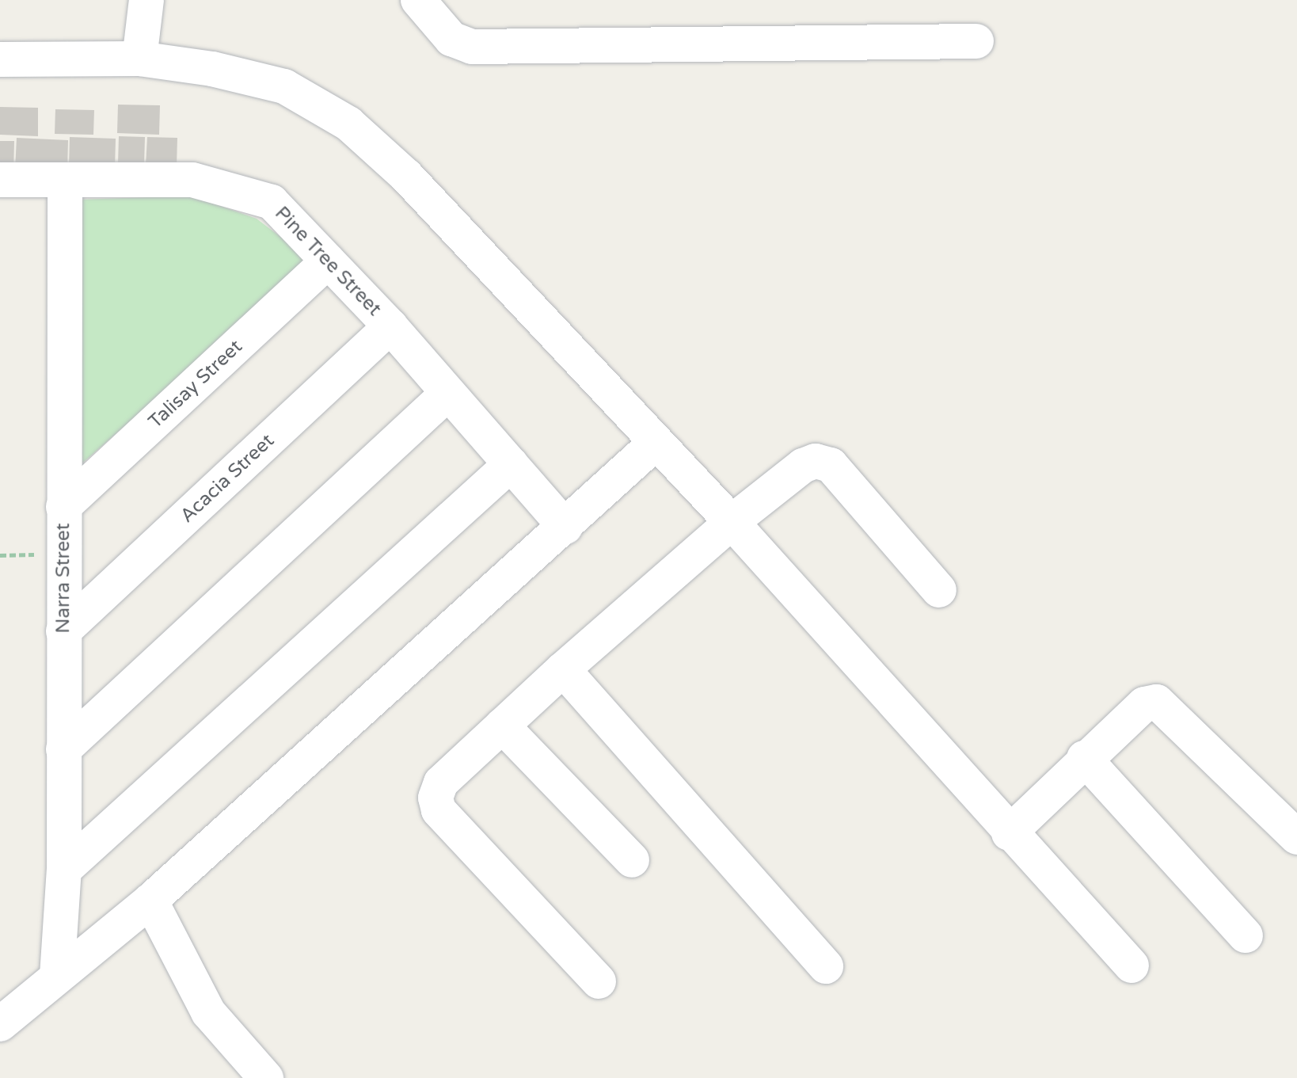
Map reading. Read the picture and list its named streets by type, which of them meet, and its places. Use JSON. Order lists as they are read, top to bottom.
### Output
{
  "streets": {
    "street": [
      "Pine Tree Street",
      "Talisay Street",
      "Acacia Street",
      "Narra Street"
    ]
  },
  "crossings": [
    ["Pine Tree Street", "Talisay Street"],
    ["Pine Tree Street", "Acacia Street"],
    ["Pine Tree Street", "Narra Street"],
    ["Talisay Street", "Narra Street"],
    ["Acacia Street", "Narra Street"]
  ]
}
